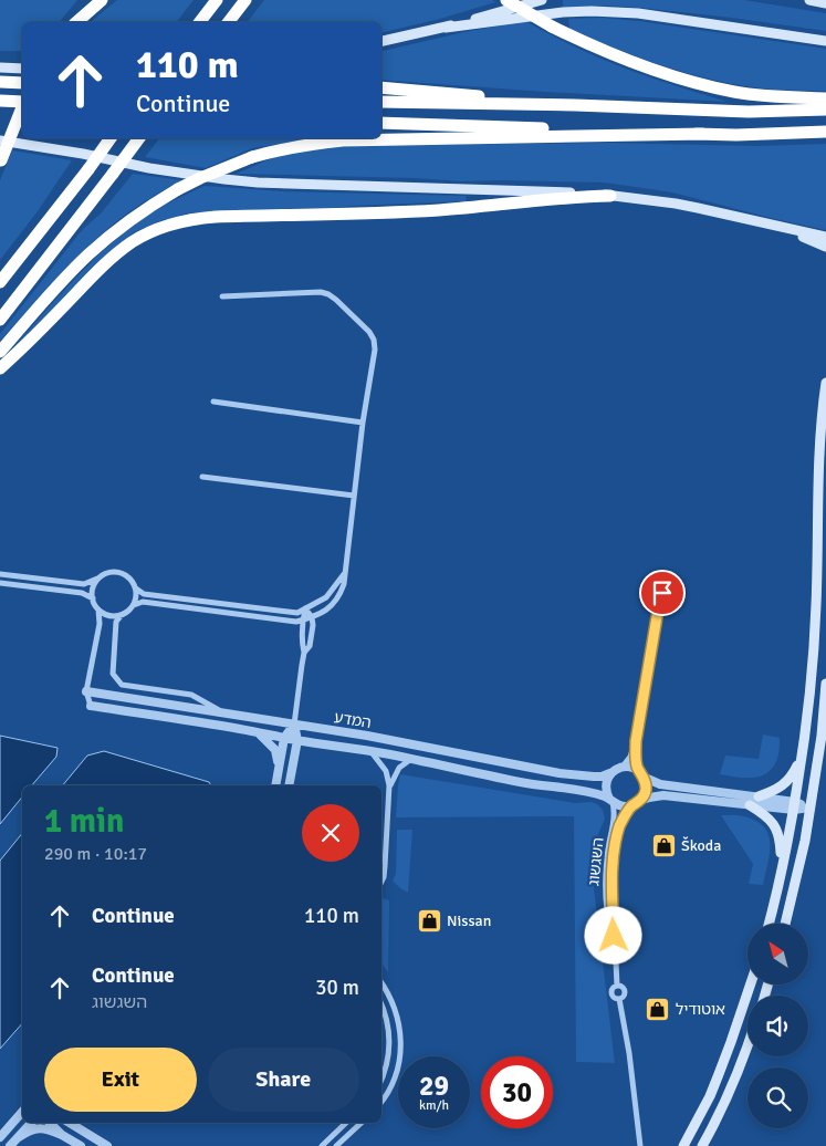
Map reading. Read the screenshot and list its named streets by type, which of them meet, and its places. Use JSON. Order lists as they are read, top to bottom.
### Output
{
  "streets": {
    "street": ["המדע", "השגשוג"]
  },
  "crossings": [
    ["המדע", "השגשוג"]
  ],
  "places": {
    "shop": ["Škoda", "Nissan", "אוטודיל"]
  },
  "north": "top left",
  "page": {
    "turn": ["110 m", "Continue"],
    "heading": ["1 min", "290 m · 10:17"],
    "list": [
      {
        "name": "Continue",
        "value": "110 m"
      },
      {
        "name": "Continue",
        "note": "השגשוג",
        "value": "30 m"
      }
    ],
    "buttons": ["Exit", "Share"],
    "speed": "29 km/h",
    "limit": "30"
  }
}
